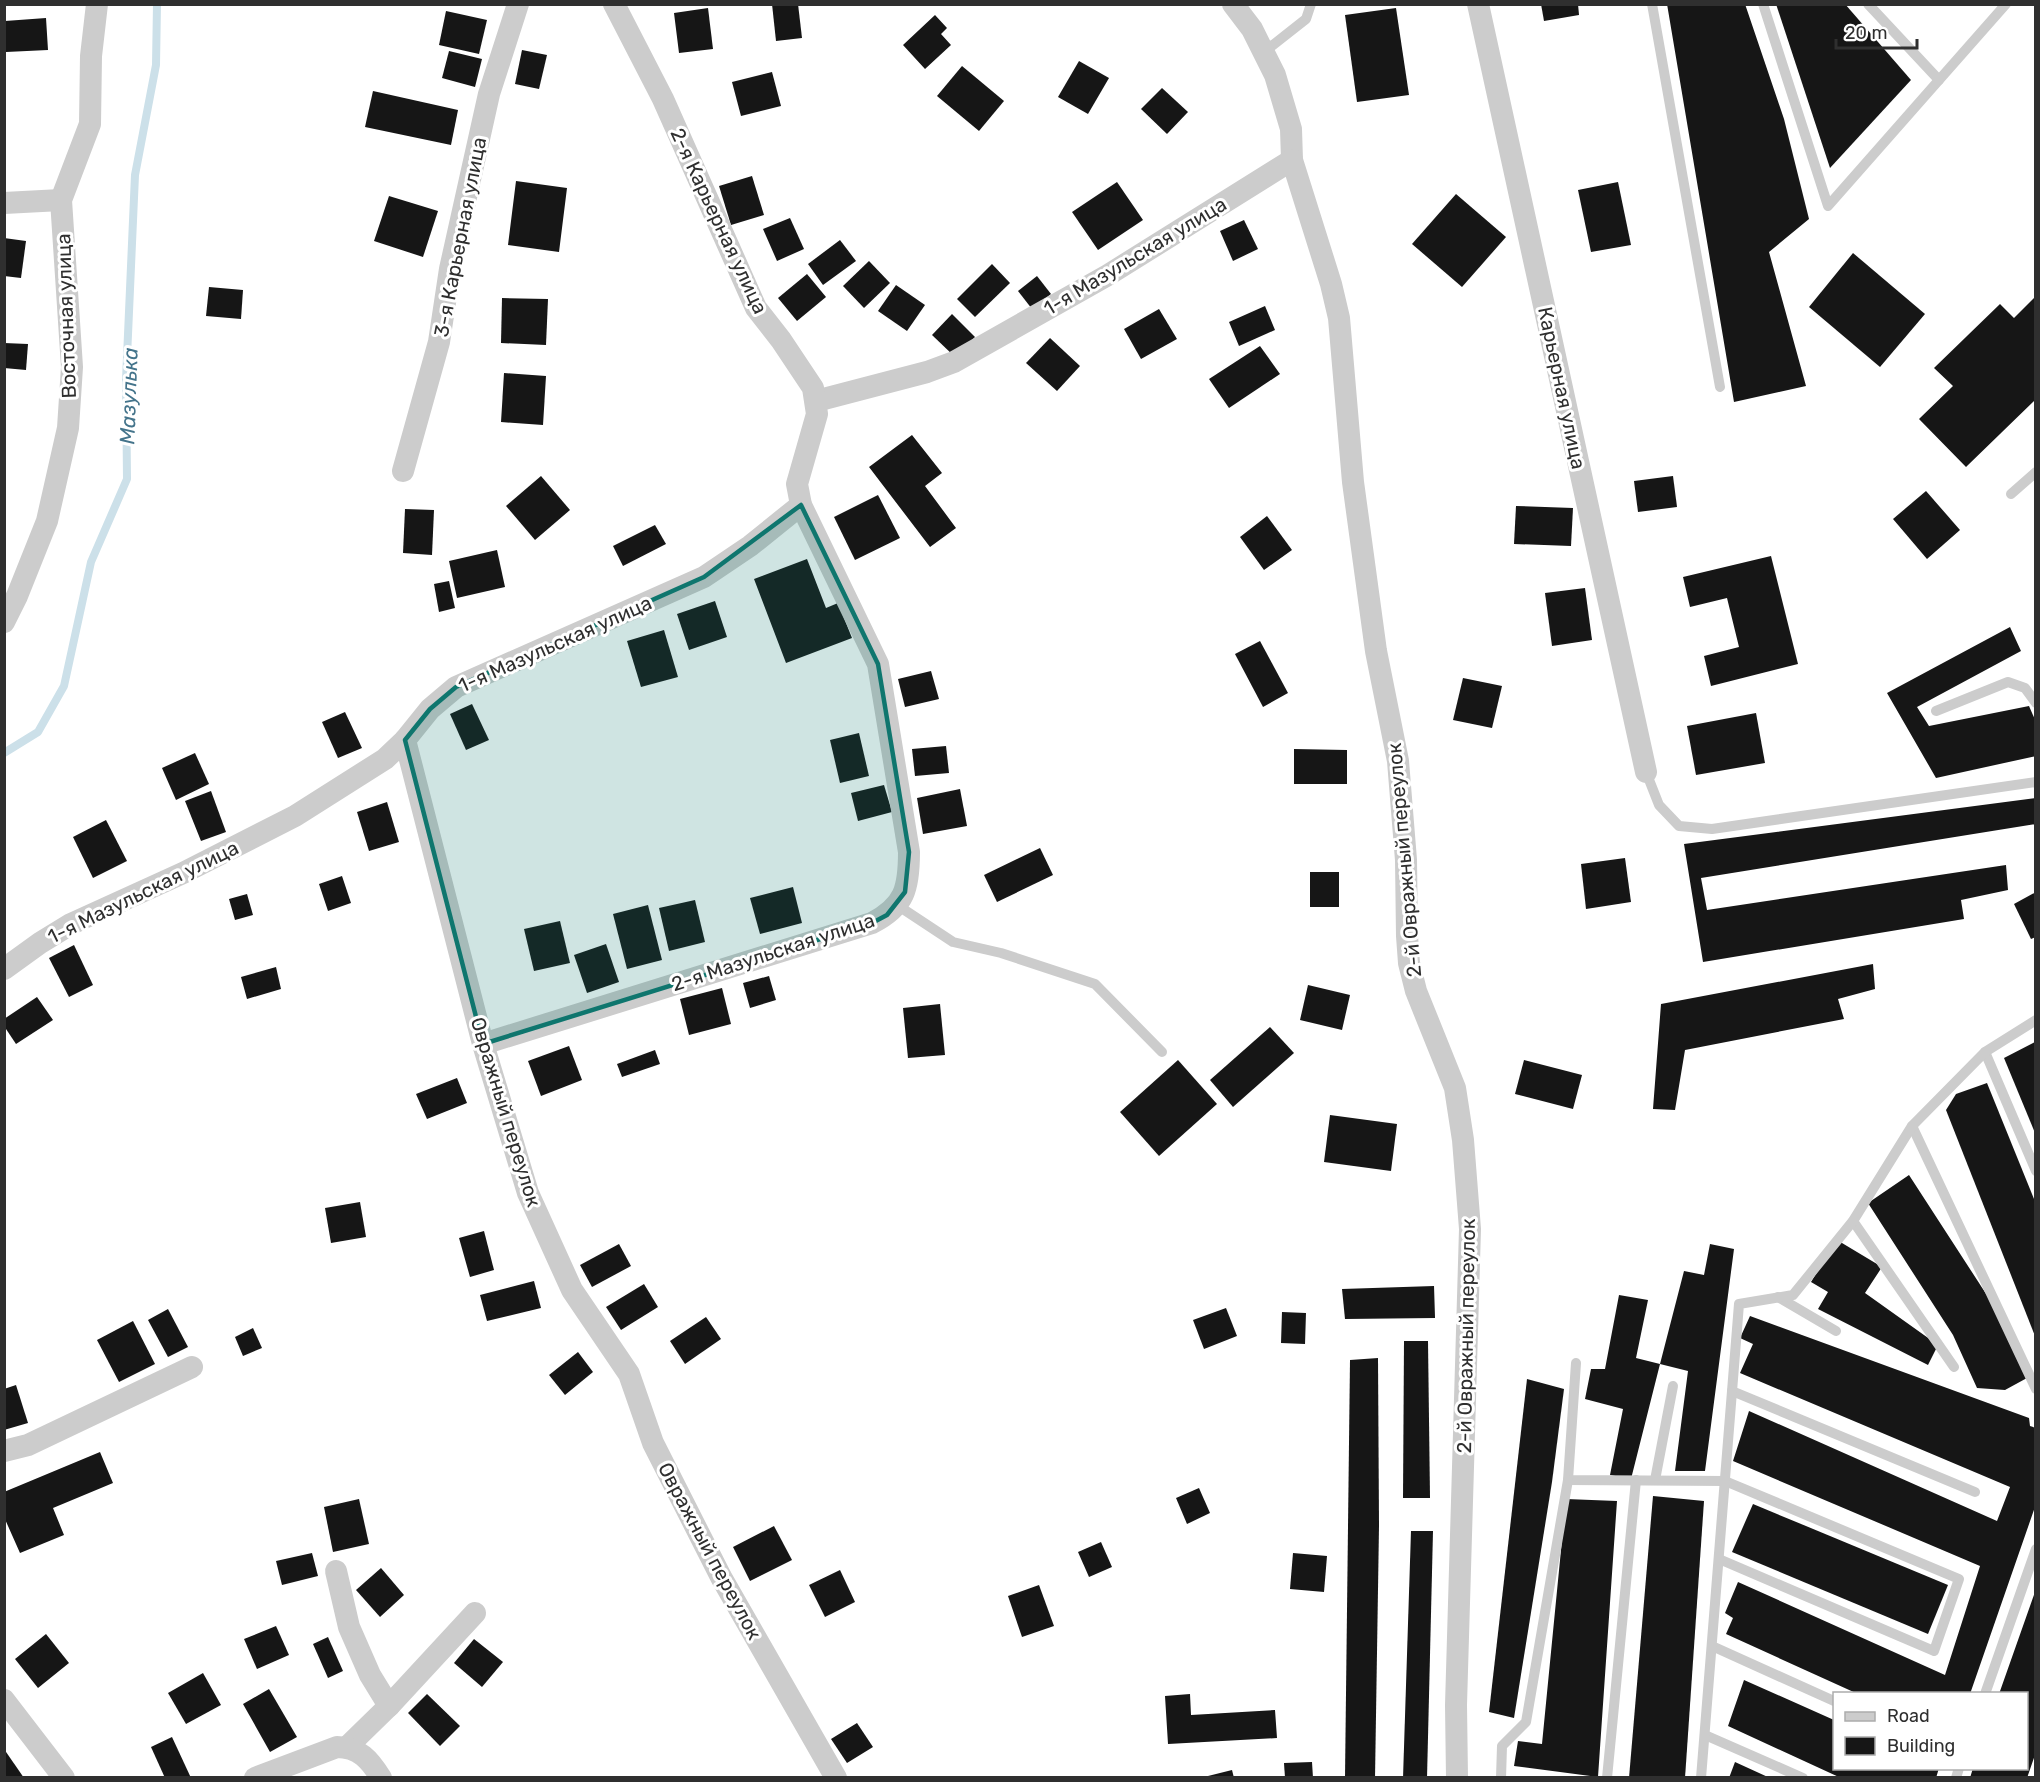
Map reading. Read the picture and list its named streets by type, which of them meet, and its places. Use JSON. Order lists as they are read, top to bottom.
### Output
{
  "streets": {
    "street": [
      "2-я Карьерная улица",
      "3-я Карьерная улица",
      "1-я Мазульская улица",
      "Восточная улица",
      "Карьерная улица",
      "2-й Овражный переулок",
      "2-я Мазульская улица",
      "Овражный переулок"
    ]
  },
  "crossings": [
    ["2-я Карьерная улица", "1-я Мазульская улица"],
    ["1-я Мазульская улица", "2-й Овражный переулок"],
    ["1-я Мазульская улица", "2-я Мазульская улица"],
    ["1-я Мазульская улица", "Овражный переулок"],
    ["2-я Мазульская улица", "Овражный переулок"]
  ],
  "water": ["Мазулька"],
  "legend": ["Road", "Building"],
  "scale_bar": "20 m"
}
